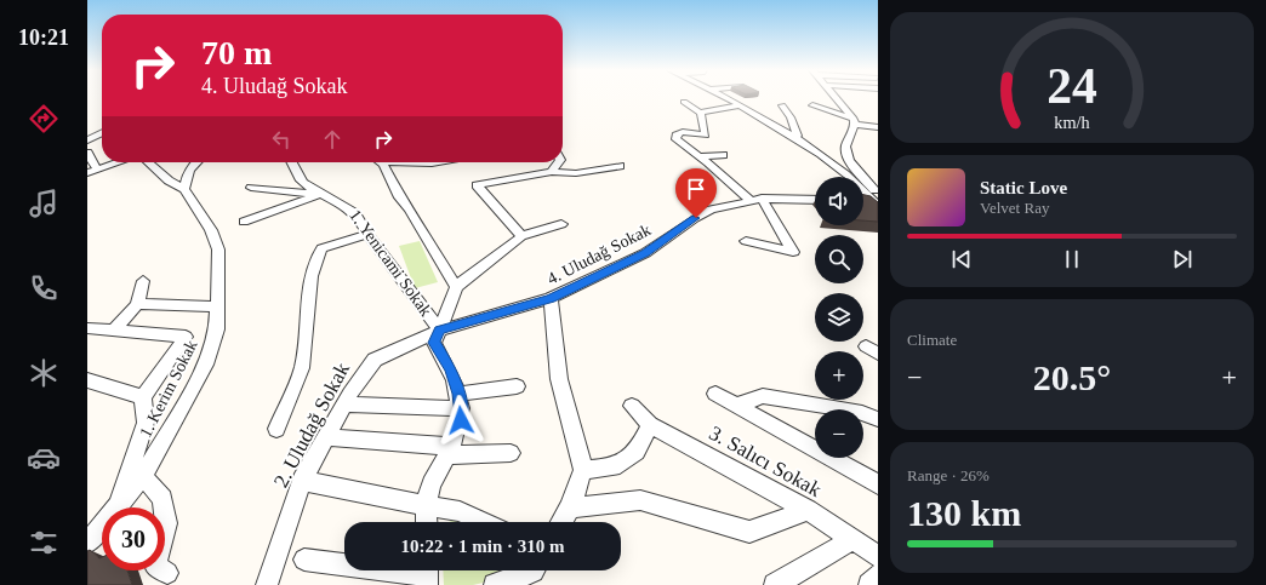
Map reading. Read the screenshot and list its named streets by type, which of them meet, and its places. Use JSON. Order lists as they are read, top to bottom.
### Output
{
  "streets": {
    "street": [
      "4. Uludağ Sokak",
      "1. Yenicami Sokak",
      "1. Kerim Sokak",
      "2. Uludağ Sokak",
      "3. Salıcı Sokak"
    ]
  },
  "crossings": [
    ["4. Uludağ Sokak", "1. Yenicami Sokak"],
    ["4. Uludağ Sokak", "2. Uludağ Sokak"]
  ],
  "page": {
    "tabs": "10:21",
    "turn": ["70 m", "4. Uludağ Sokak"],
    "song": ["Static Love", "Velvet Ray"],
    "map_buttons": ["+", "−"],
    "tile": [
      "Climate",
      ["Range · 26%", "130 km"]
    ],
    "heat": ["−", "20.5°", "+"],
    "limit": "30",
    "trip": "10:22 · 1 min · 310 m",
    "gauge": ["24", "km/h"]
  }
}
